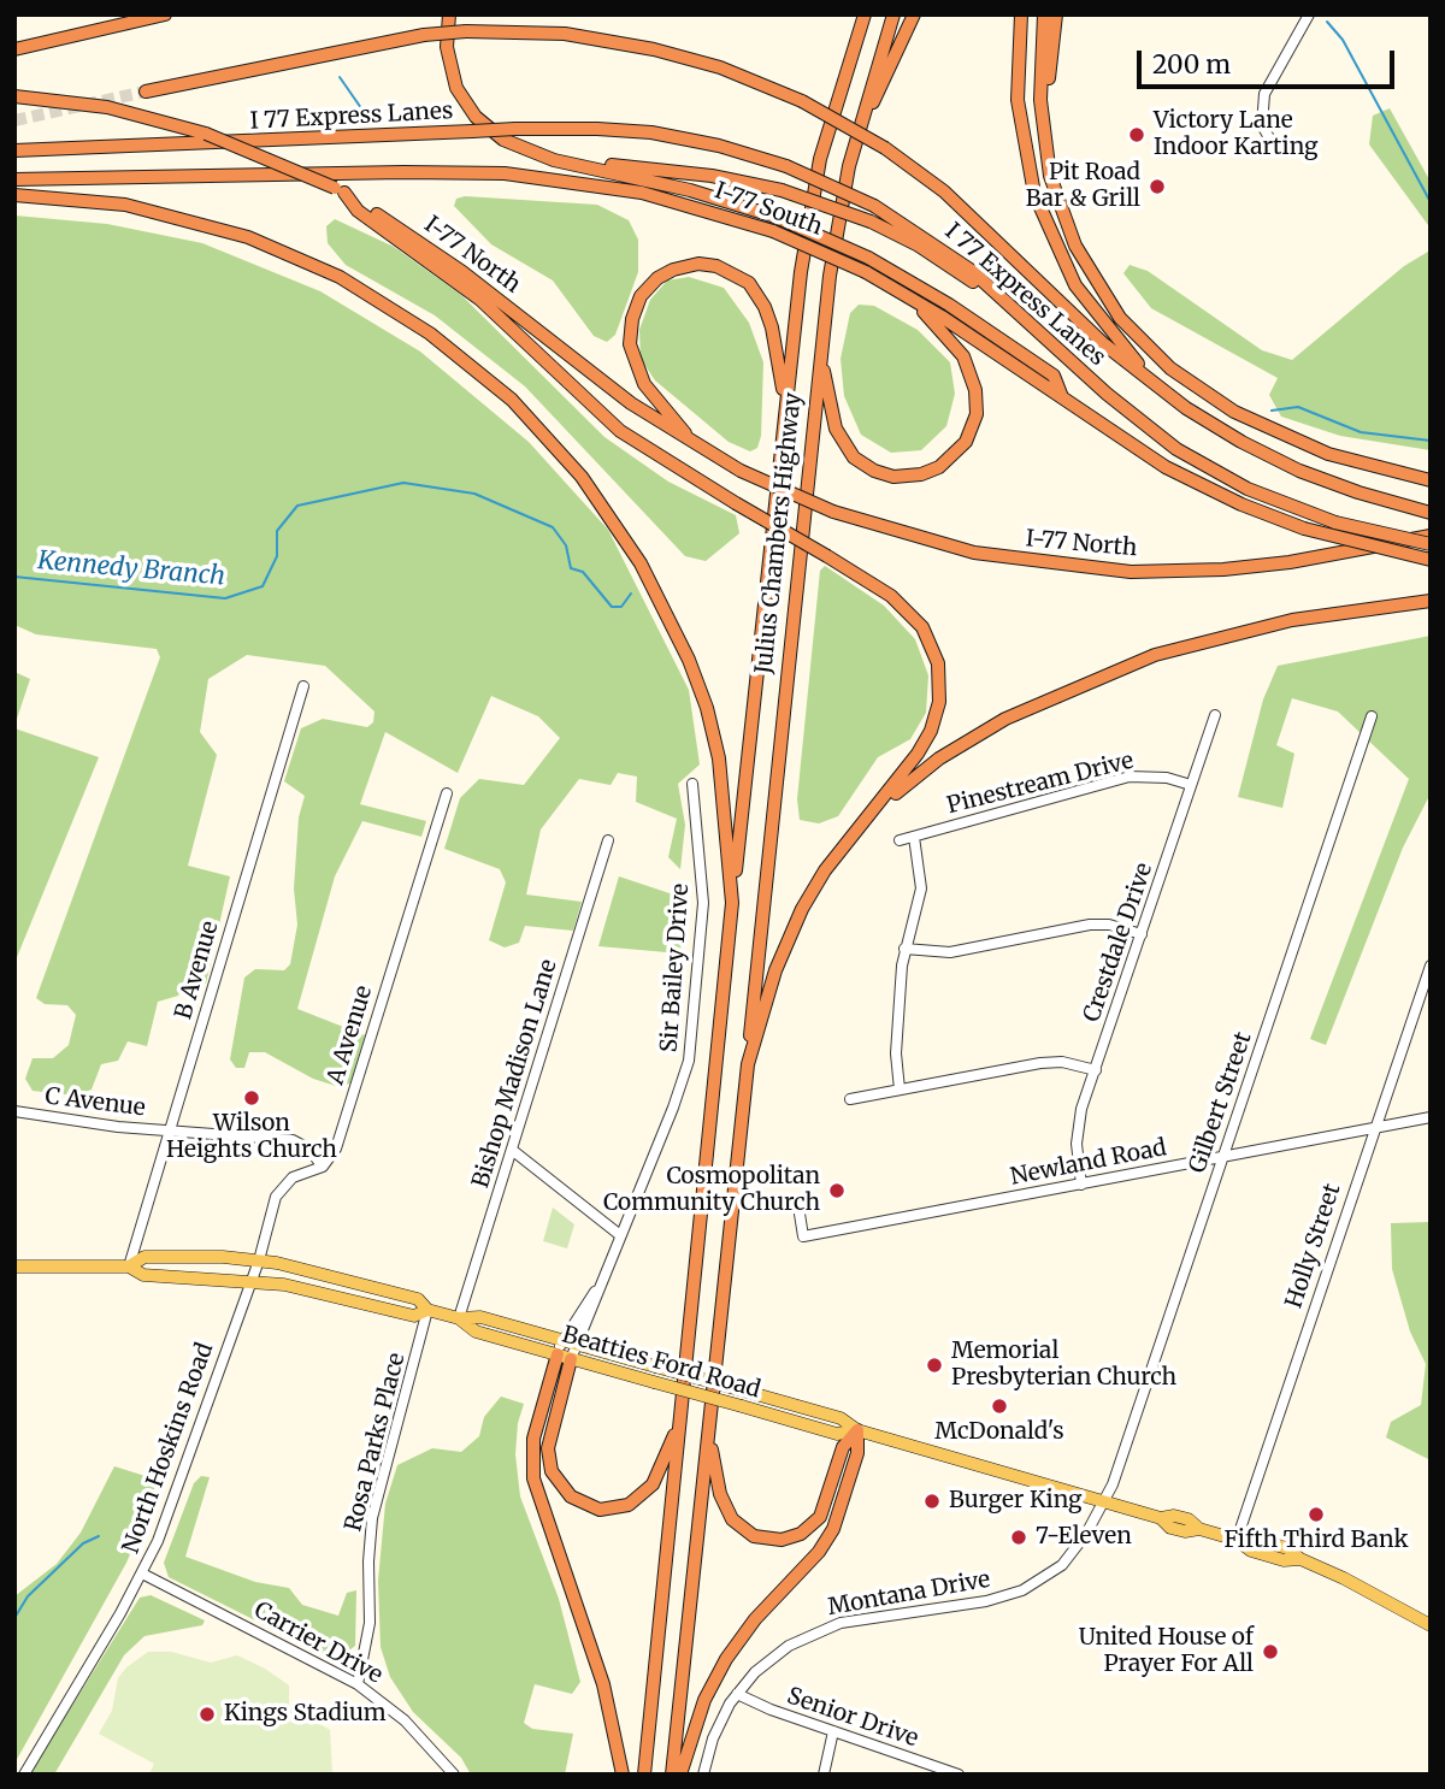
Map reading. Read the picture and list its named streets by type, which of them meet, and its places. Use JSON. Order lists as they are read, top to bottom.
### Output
{
  "streets": {
    "highway": [
      "I 77 Express Lanes",
      "I-77 South",
      "I-77 North",
      "Julius Chambers Highway"
    ],
    "main road": ["Beatties Ford Road"],
    "street": [
      "Pinestream Drive",
      "Crestdale Drive",
      "Sir Bailey Drive",
      "B Avenue",
      "A Avenue",
      "Bishop Madison Lane",
      "C Avenue",
      "Gilbert Street",
      "Newland Road",
      "Holly Street",
      "Rosa Parks Place",
      "North Hoskins Road",
      "Montana Drive",
      "Carrier Drive",
      "Senior Drive"
    ]
  },
  "crossings": [
    ["Pinestream Drive", "Crestdale Drive"],
    ["Crestdale Drive", "Newland Road"],
    ["Sir Bailey Drive", "Beatties Ford Road"],
    ["B Avenue", "C Avenue"],
    ["B Avenue", "Beatties Ford Road"],
    ["A Avenue", "C Avenue"],
    ["Bishop Madison Lane", "Beatties Ford Road"],
    ["Gilbert Street", "Newland Road"],
    ["Gilbert Street", "Beatties Ford Road"],
    ["Gilbert Street", "Montana Drive"],
    ["Newland Road", "Holly Street"],
    ["Holly Street", "Beatties Ford Road"],
    ["Beatties Ford Road", "Rosa Parks Place"],
    ["Beatties Ford Road", "North Hoskins Road"],
    ["Beatties Ford Road", "Montana Drive"],
    ["Rosa Parks Place", "Carrier Drive"],
    ["North Hoskins Road", "Carrier Drive"],
    ["Montana Drive", "Senior Drive"]
  ],
  "water": ["Kennedy Branch"],
  "places": [
    "Victory Lane Indoor Karting",
    "Pit Road Bar & Grill",
    "Wilson Heights Church",
    "Cosmopolitan Community Church",
    "Memorial Presbyterian Church",
    "McDonald's",
    "Burger King",
    "Fifth Third Bank",
    "7-Eleven",
    "United House of Prayer For All",
    "Kings Stadium"
  ],
  "scale_bar": "200 m"
}
